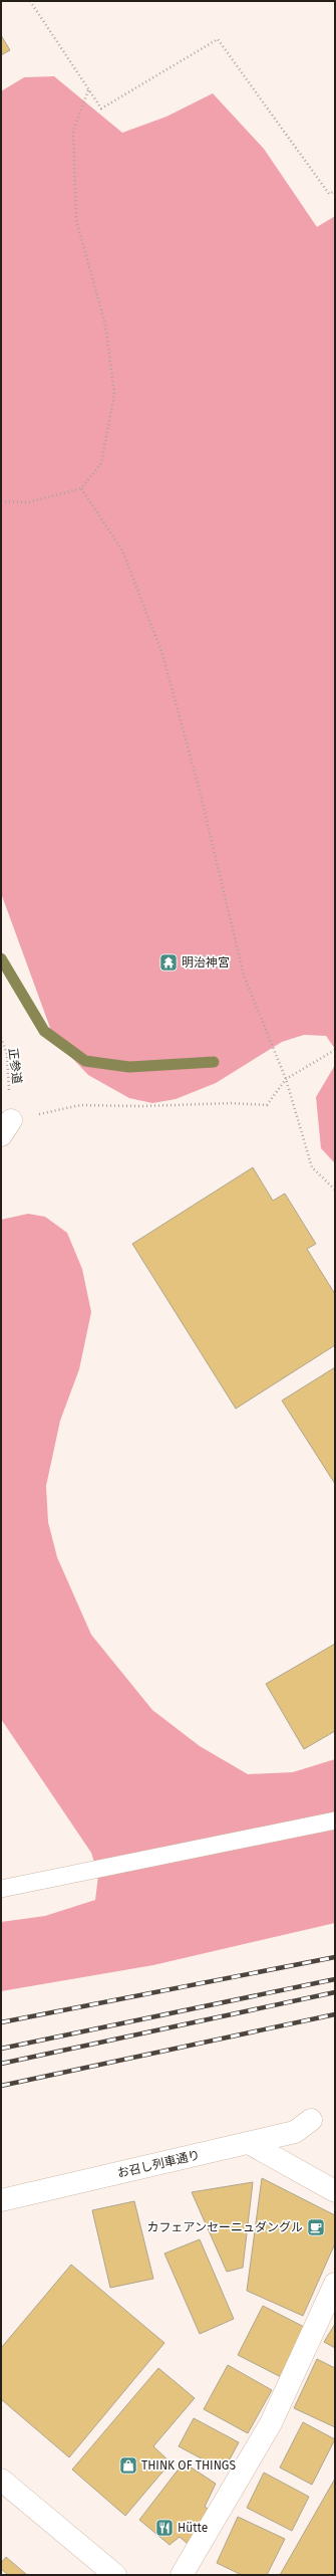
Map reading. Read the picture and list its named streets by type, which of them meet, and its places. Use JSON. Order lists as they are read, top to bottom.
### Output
{
  "streets": {
    "street": ["お召し列車通り"],
    "path": ["正参道"]
  },
  "places": {
    "temple": ["明治神宮"],
    "cafe": ["カフェアンセーニュダングル"],
    "shop": ["THINK OF THINGS"],
    "restaurant": ["Hütte"]
  }
}
